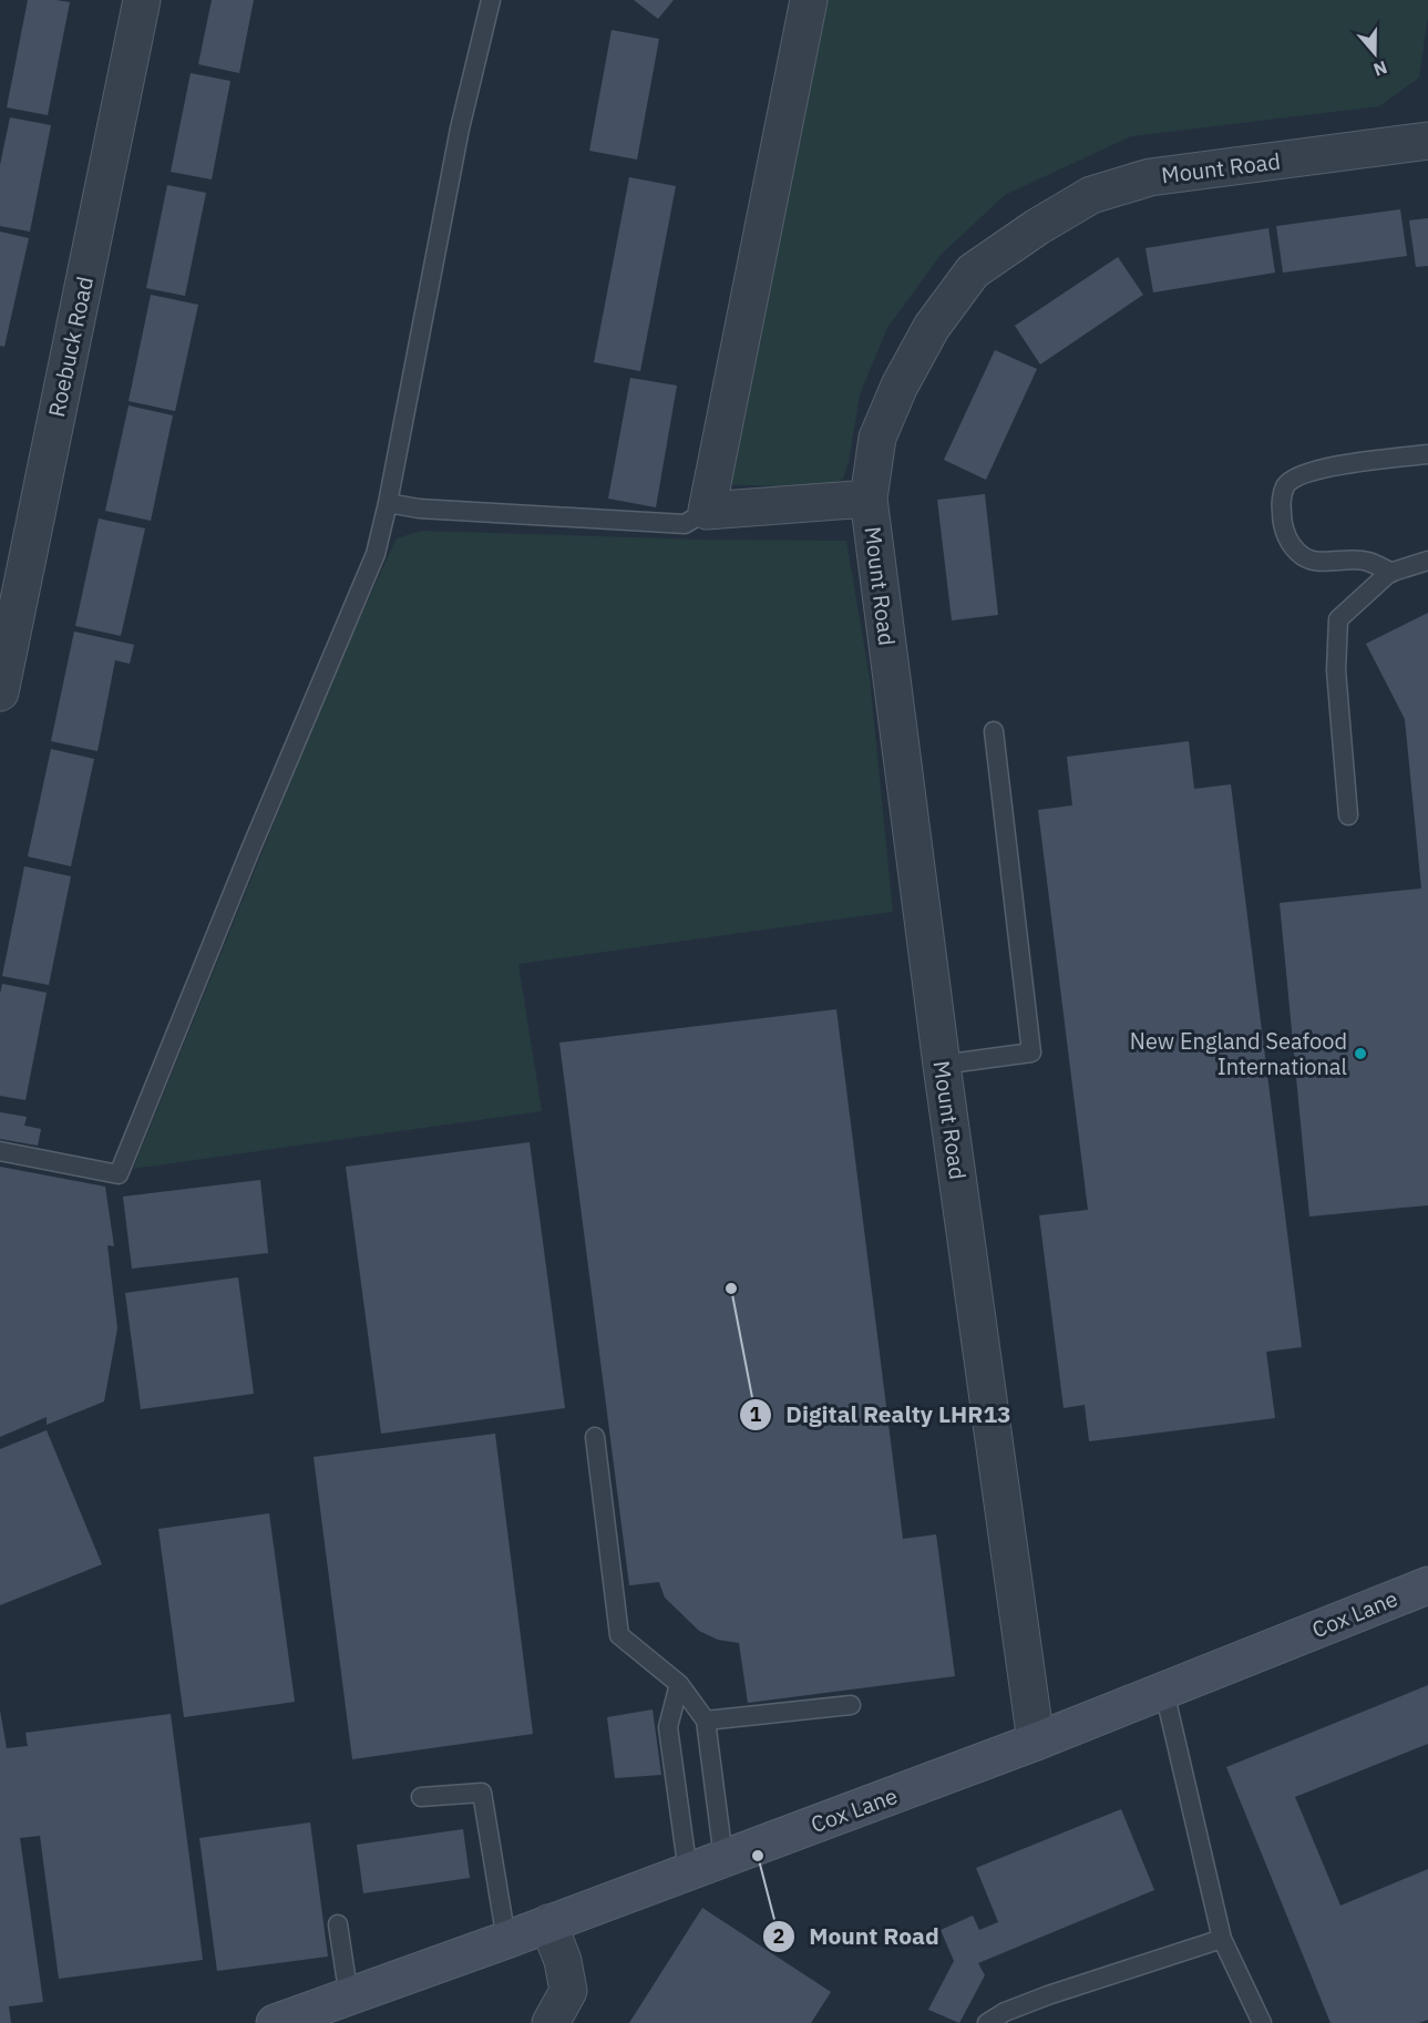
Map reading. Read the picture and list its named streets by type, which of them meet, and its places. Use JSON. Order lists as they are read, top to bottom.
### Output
{
  "streets": {
    "street": ["Mount Road", "Roebuck Road", "Cox Lane"]
  },
  "crossings": [
    ["Mount Road", "Cox Lane"]
  ],
  "places": ["New England Seafood International", "Digital Realty LHR13", "Mount Road"],
  "north": "bottom"
}
